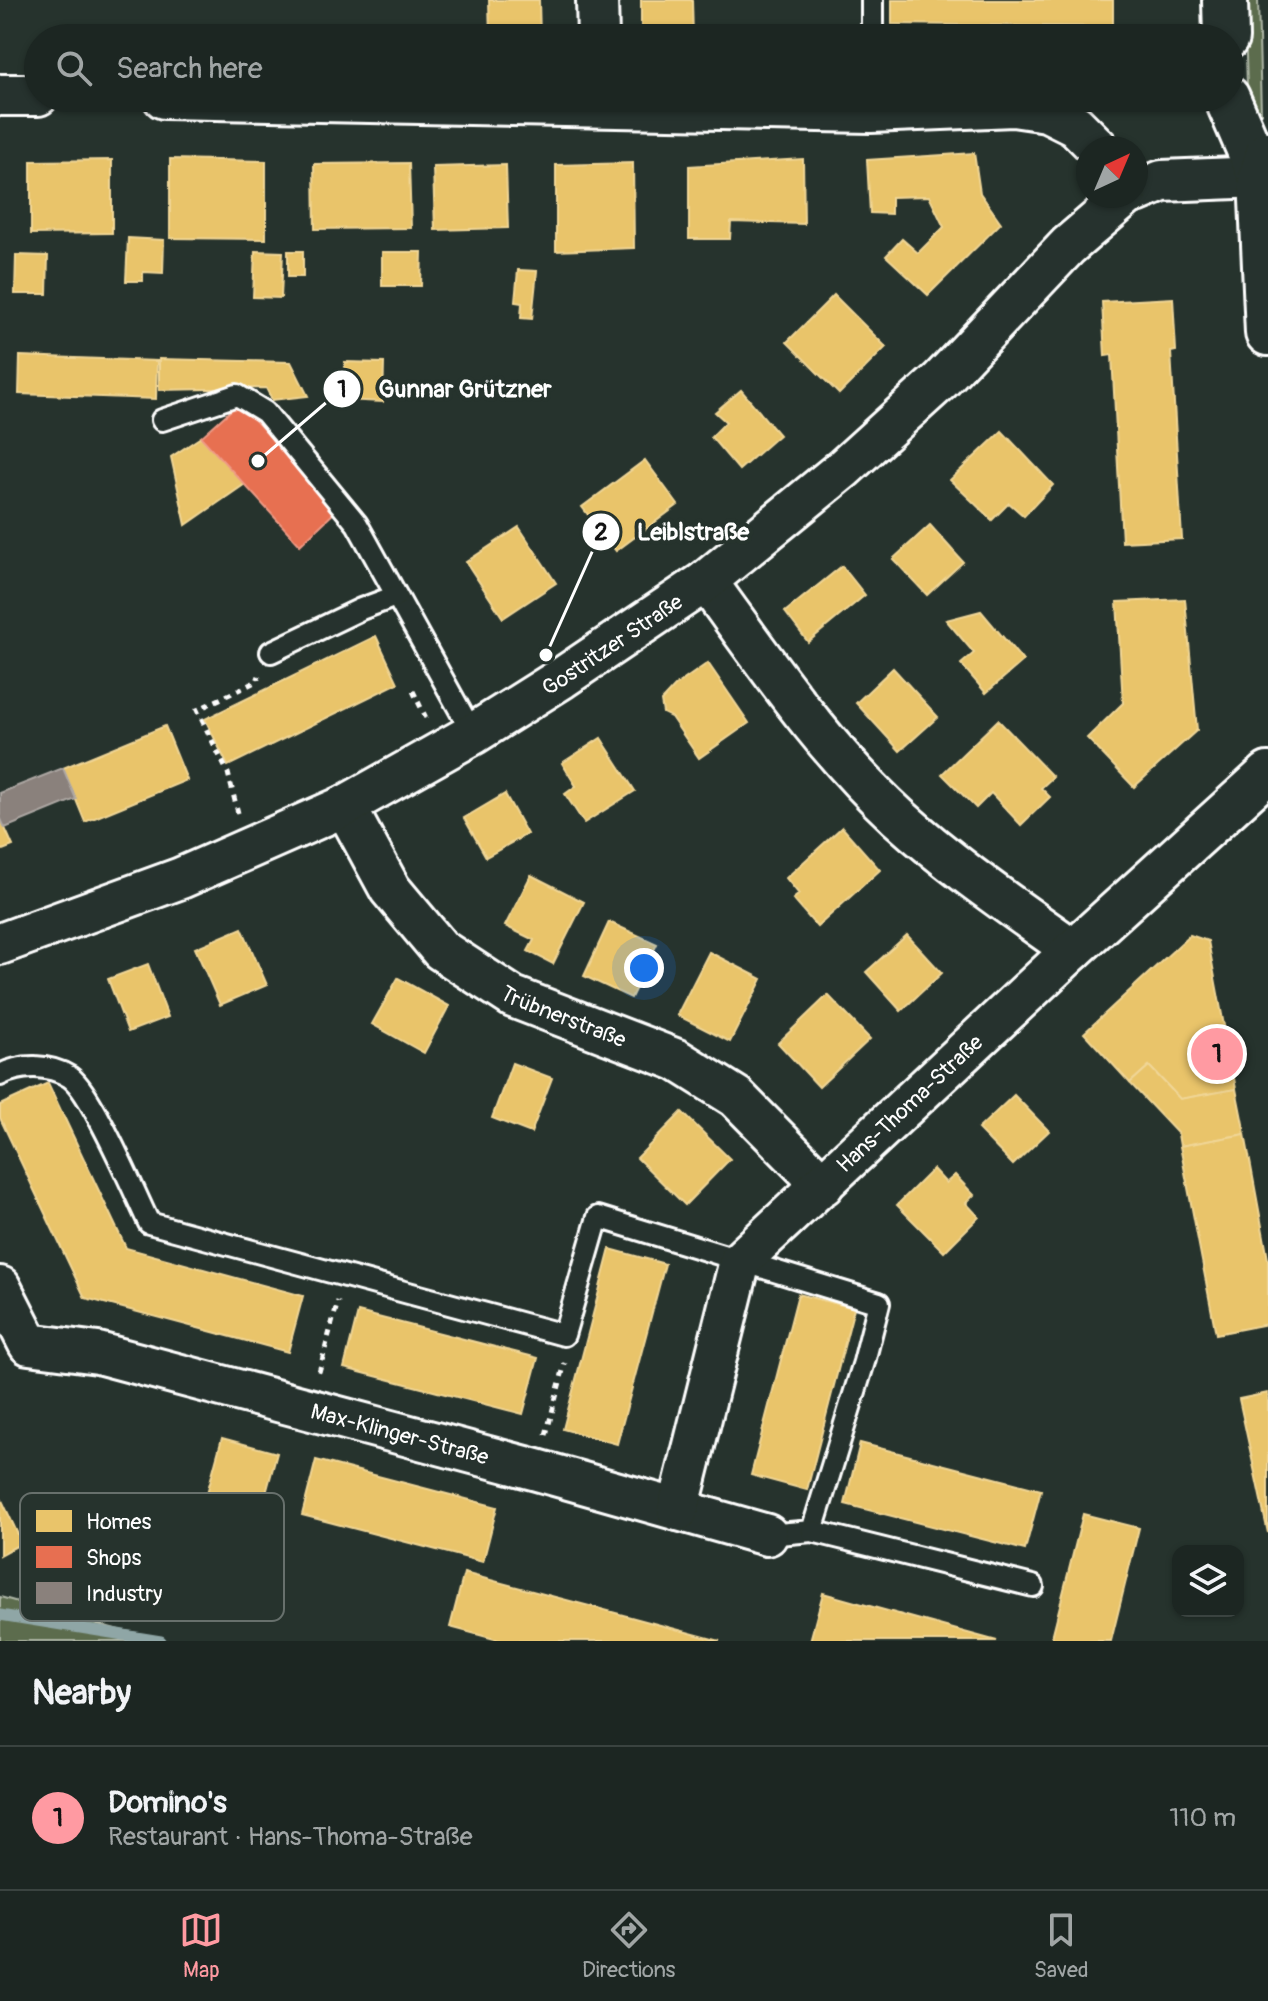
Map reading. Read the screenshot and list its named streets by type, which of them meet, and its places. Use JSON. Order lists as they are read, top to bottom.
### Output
{
  "streets": {
    "street": [
      "Gostritzer Straße",
      "Trübnerstraße",
      "Hans-Thoma-Straße",
      "Max-Klinger-Straße"
    ]
  },
  "crossings": [
    ["Gostritzer Straße", "Trübnerstraße"],
    ["Trübnerstraße", "Hans-Thoma-Straße"]
  ],
  "places": ["Gunnar Grützner", "Leiblstraße"],
  "legend": ["Homes", "Shops", "Industry"],
  "north": "top right",
  "page": {
    "search": "Search here",
    "pins": "1",
    "heading": "Nearby",
    "list": [
      {
        "mark": "1",
        "name": "Domino's",
        "note": "Restaurant · Hans-Thoma-Straße",
        "value": "110 m"
      }
    ],
    "nav": ["Map", "Directions", "Saved"]
  }
}
